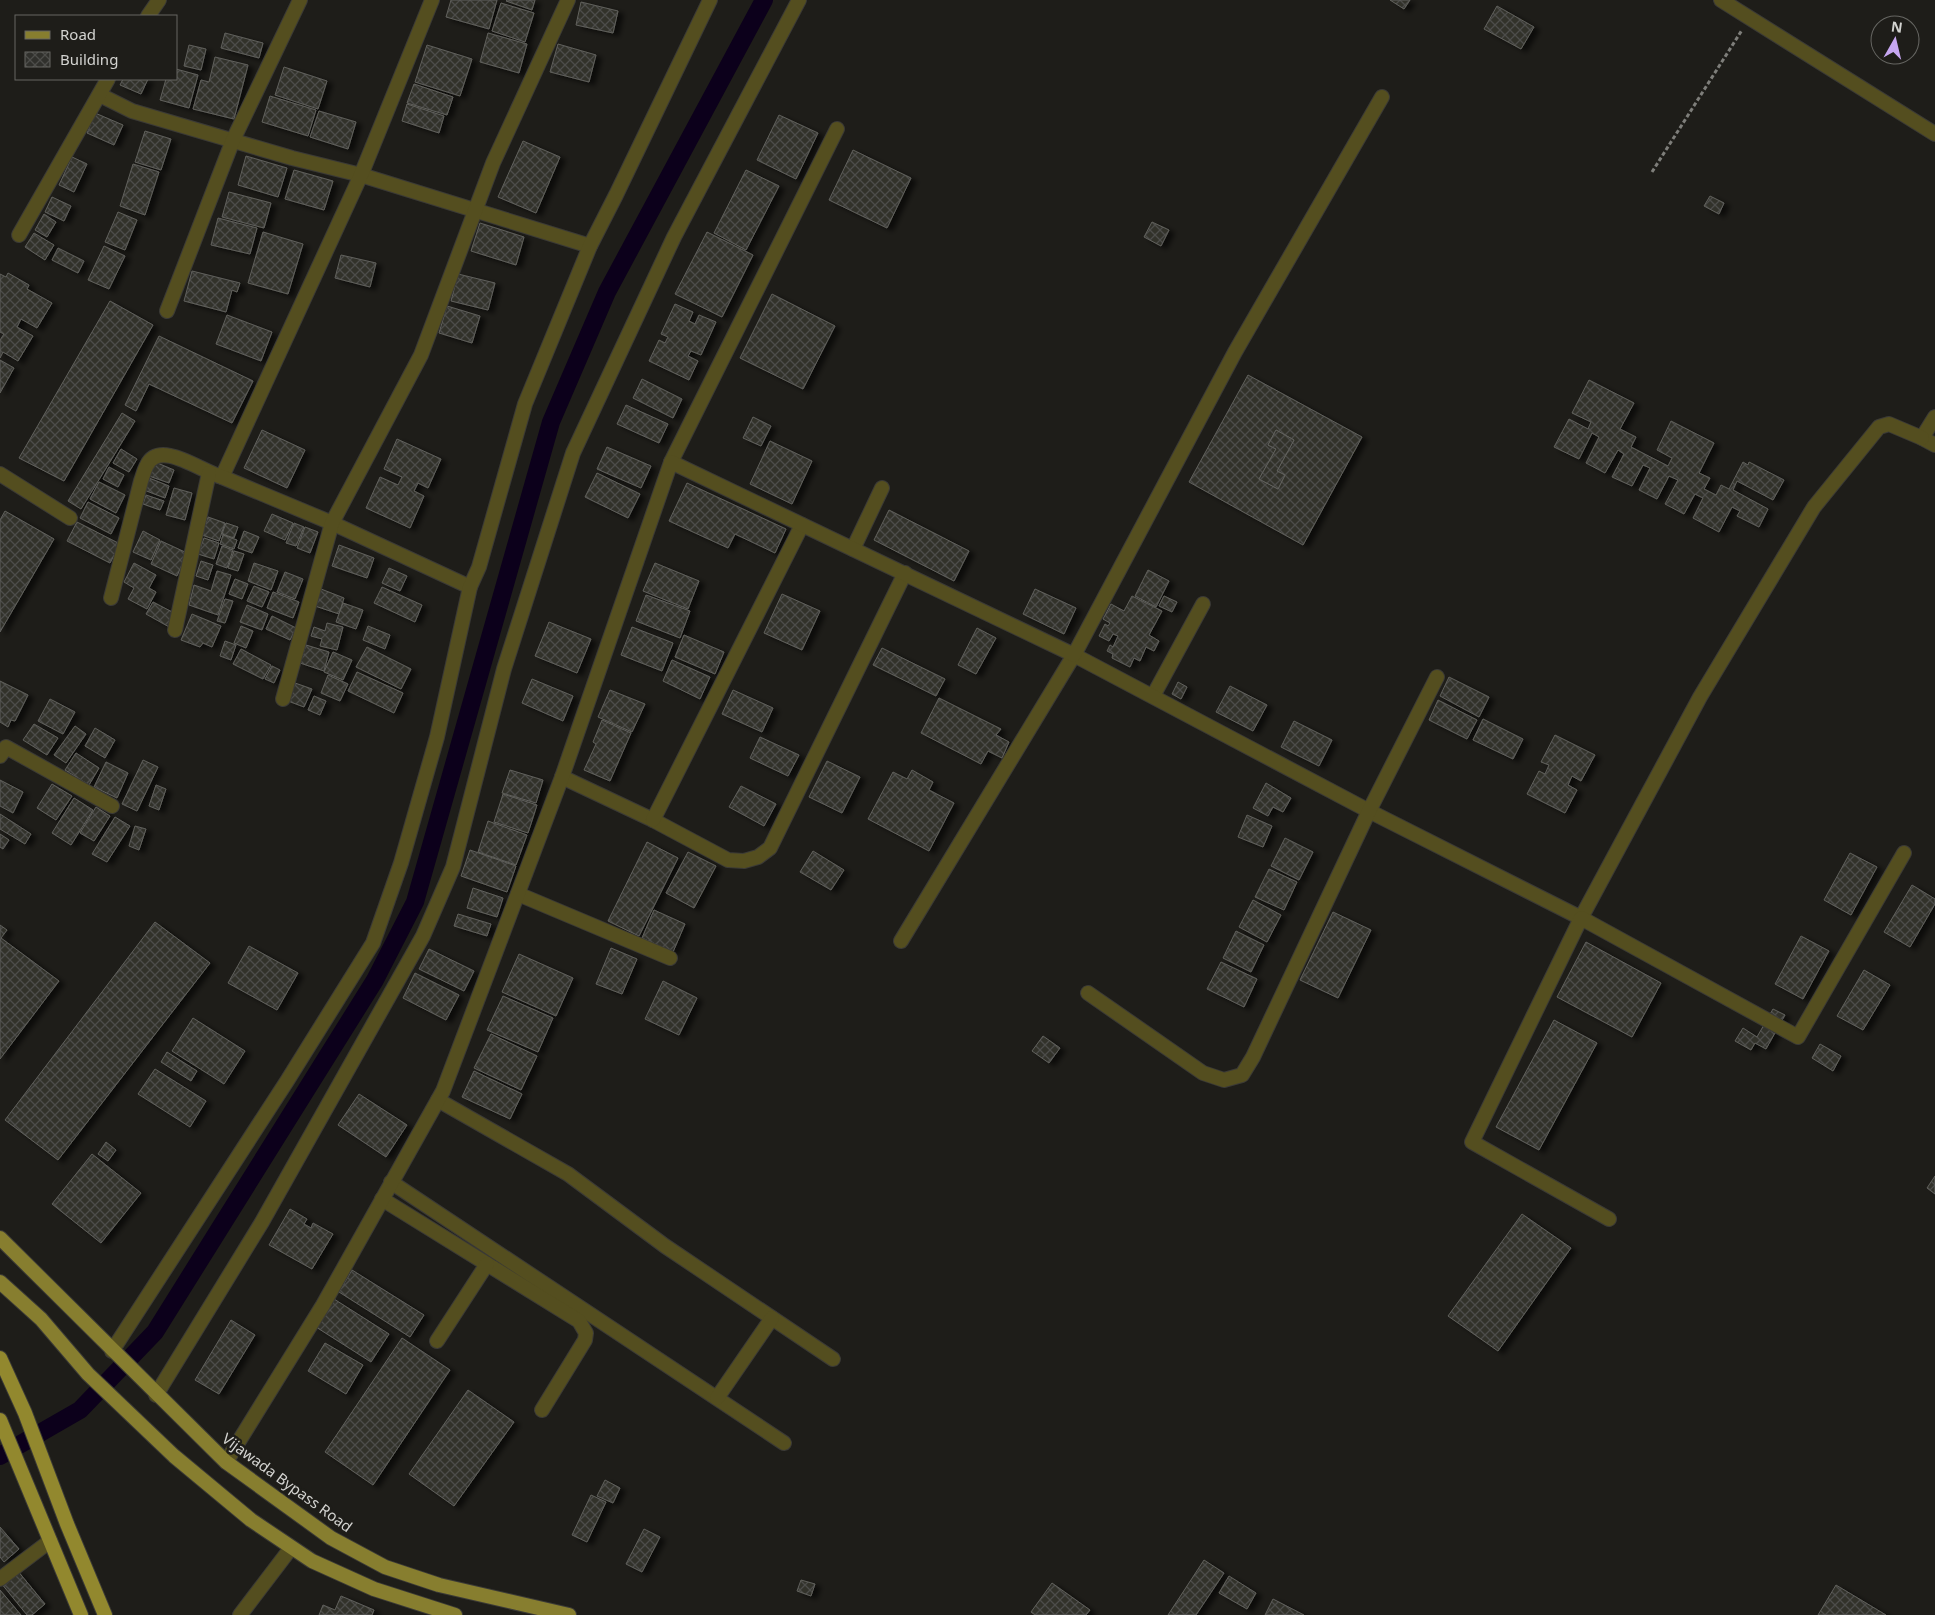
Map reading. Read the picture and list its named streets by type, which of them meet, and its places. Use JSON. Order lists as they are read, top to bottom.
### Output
{
  "streets": {
    "main road": ["Vijawada Bypass Road"]
  },
  "legend": ["Road", "Building"],
  "north": "top"
}
